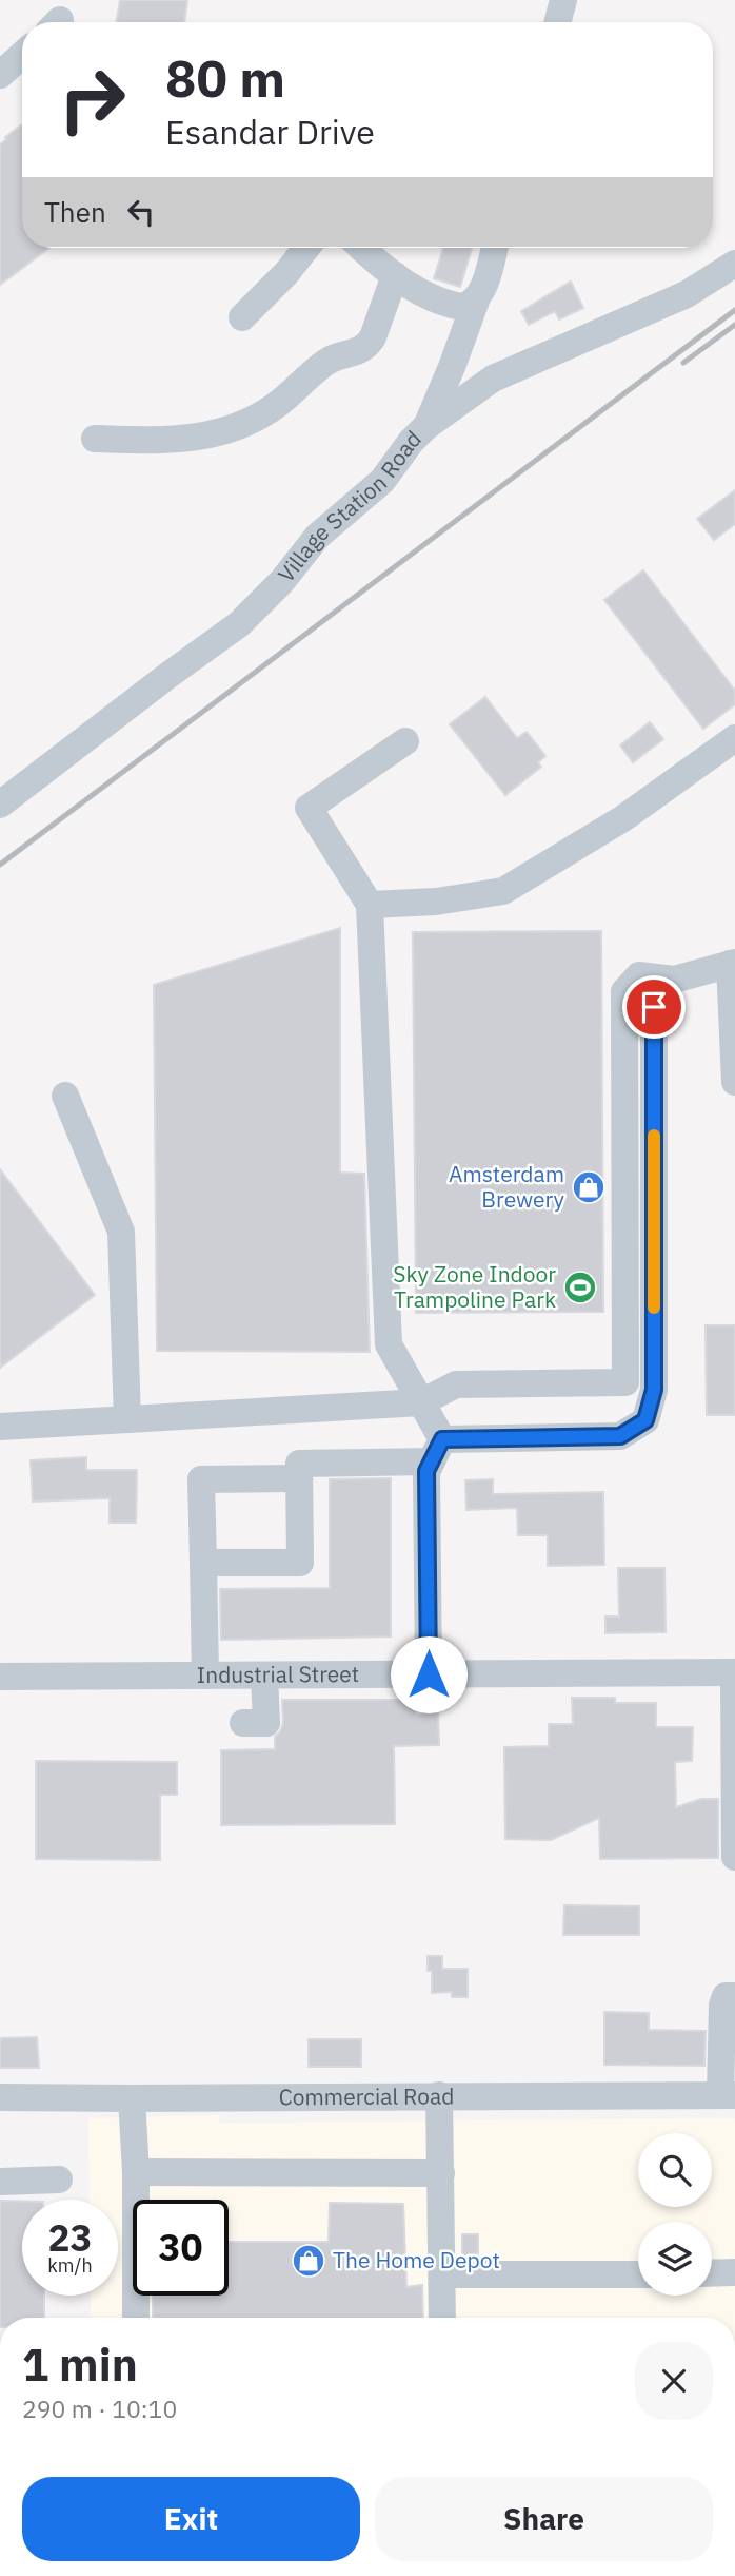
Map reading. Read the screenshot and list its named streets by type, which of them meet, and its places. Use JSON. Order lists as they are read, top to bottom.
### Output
{
  "streets": {
    "street": ["Village Station Road", "Industrial Street", "Commercial Road"]
  },
  "places": {
    "shop": ["Amsterdam Brewery", "The Home Depot"],
    "sports": ["Sky Zone Indoor Trampoline Park"]
  },
  "page": {
    "turn": ["80 m", "Esandar Drive"],
    "then": "Then",
    "speed": "23 km/h",
    "limit": "30",
    "heading": ["1 min", "290 m · 10:10"],
    "buttons": ["Exit", "Share"]
  }
}
